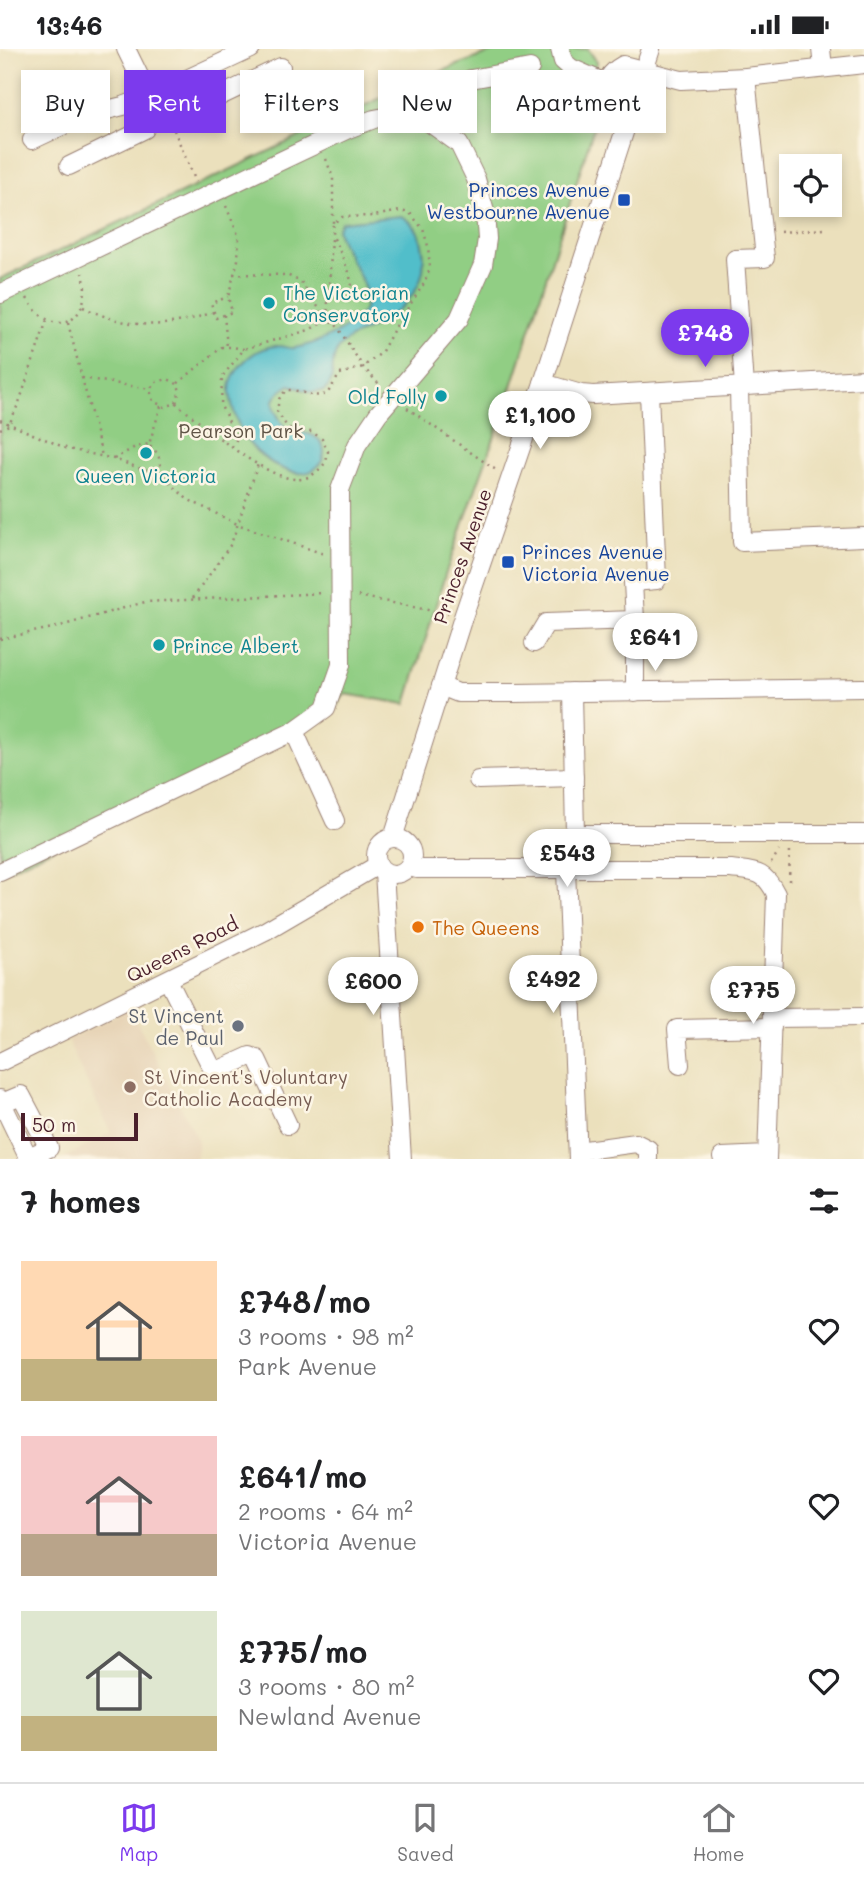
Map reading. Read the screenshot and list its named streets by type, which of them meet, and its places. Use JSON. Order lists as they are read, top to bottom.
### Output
{
  "streets": {
    "street": ["Princes Avenue", "Queens Road"]
  },
  "crossings": [
    ["Princes Avenue", "Queens Road"]
  ],
  "parks": ["Pearson Park"],
  "places": {
    "transit": ["Princes Avenue Westbourne Avenue", "Princes Avenue Victoria Avenue"],
    "other": [
      "The Victorian Conservatory",
      "Old Folly",
      "Queen Victoria",
      "Prince Albert",
      "The Queens",
      "St Vincent de Paul",
      "St Vincent's Voluntary Catholic Academy"
    ]
  },
  "scale_bar": "50 m",
  "page": {
    "status": "13:46",
    "chip": [
      "Buy",
      "Rent",
      "Filters",
      "New",
      "Apartment"
    ],
    "price": [
      "£748",
      "£1,100",
      "£641",
      "£543",
      "£492",
      "£600",
      "£775"
    ],
    "scale": "50 m",
    "heading": "7 homes",
    "list": [
      {
        "name": "£748/mo",
        "note": "3 rooms · 98 m² · Park Avenue"
      },
      {
        "name": "£641/mo",
        "note": "2 rooms · 64 m² · Victoria Avenue"
      },
      {
        "name": "£775/mo",
        "note": "3 rooms · 80 m² · Newland Avenue"
      }
    ],
    "tabs": ["Map", "Saved", "Home"]
  }
}
